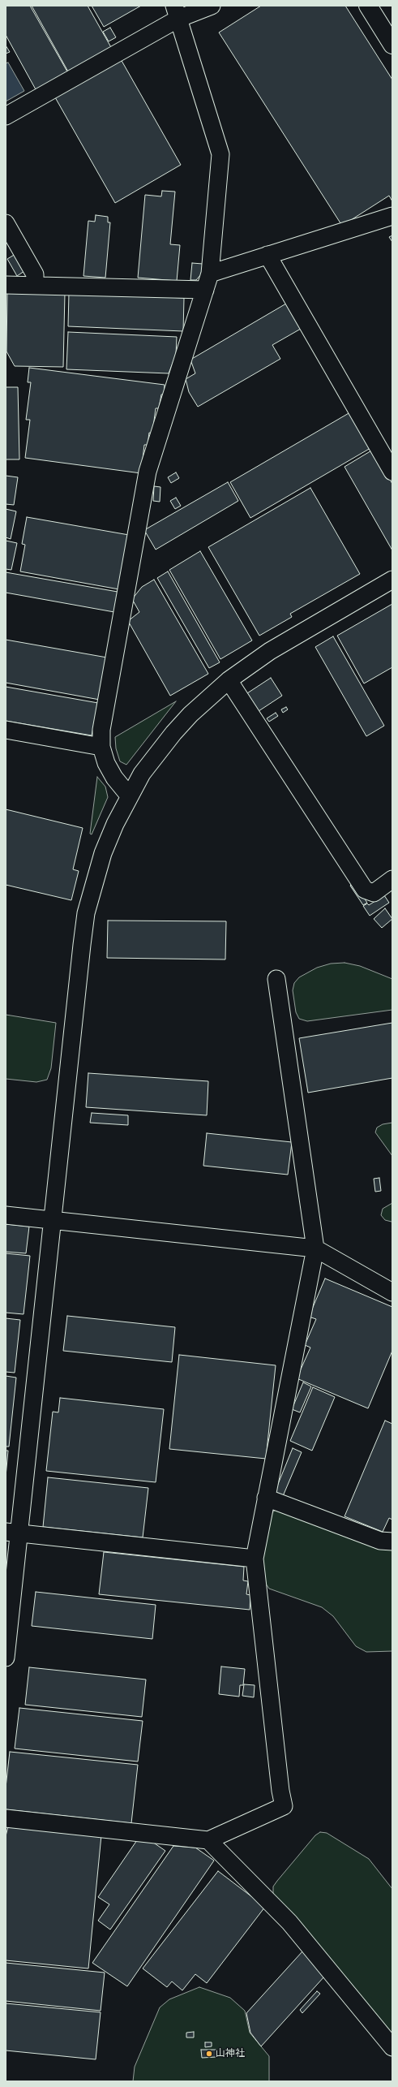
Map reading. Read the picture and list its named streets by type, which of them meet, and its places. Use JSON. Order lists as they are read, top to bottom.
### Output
{
  "places": ["山神社"]
}
